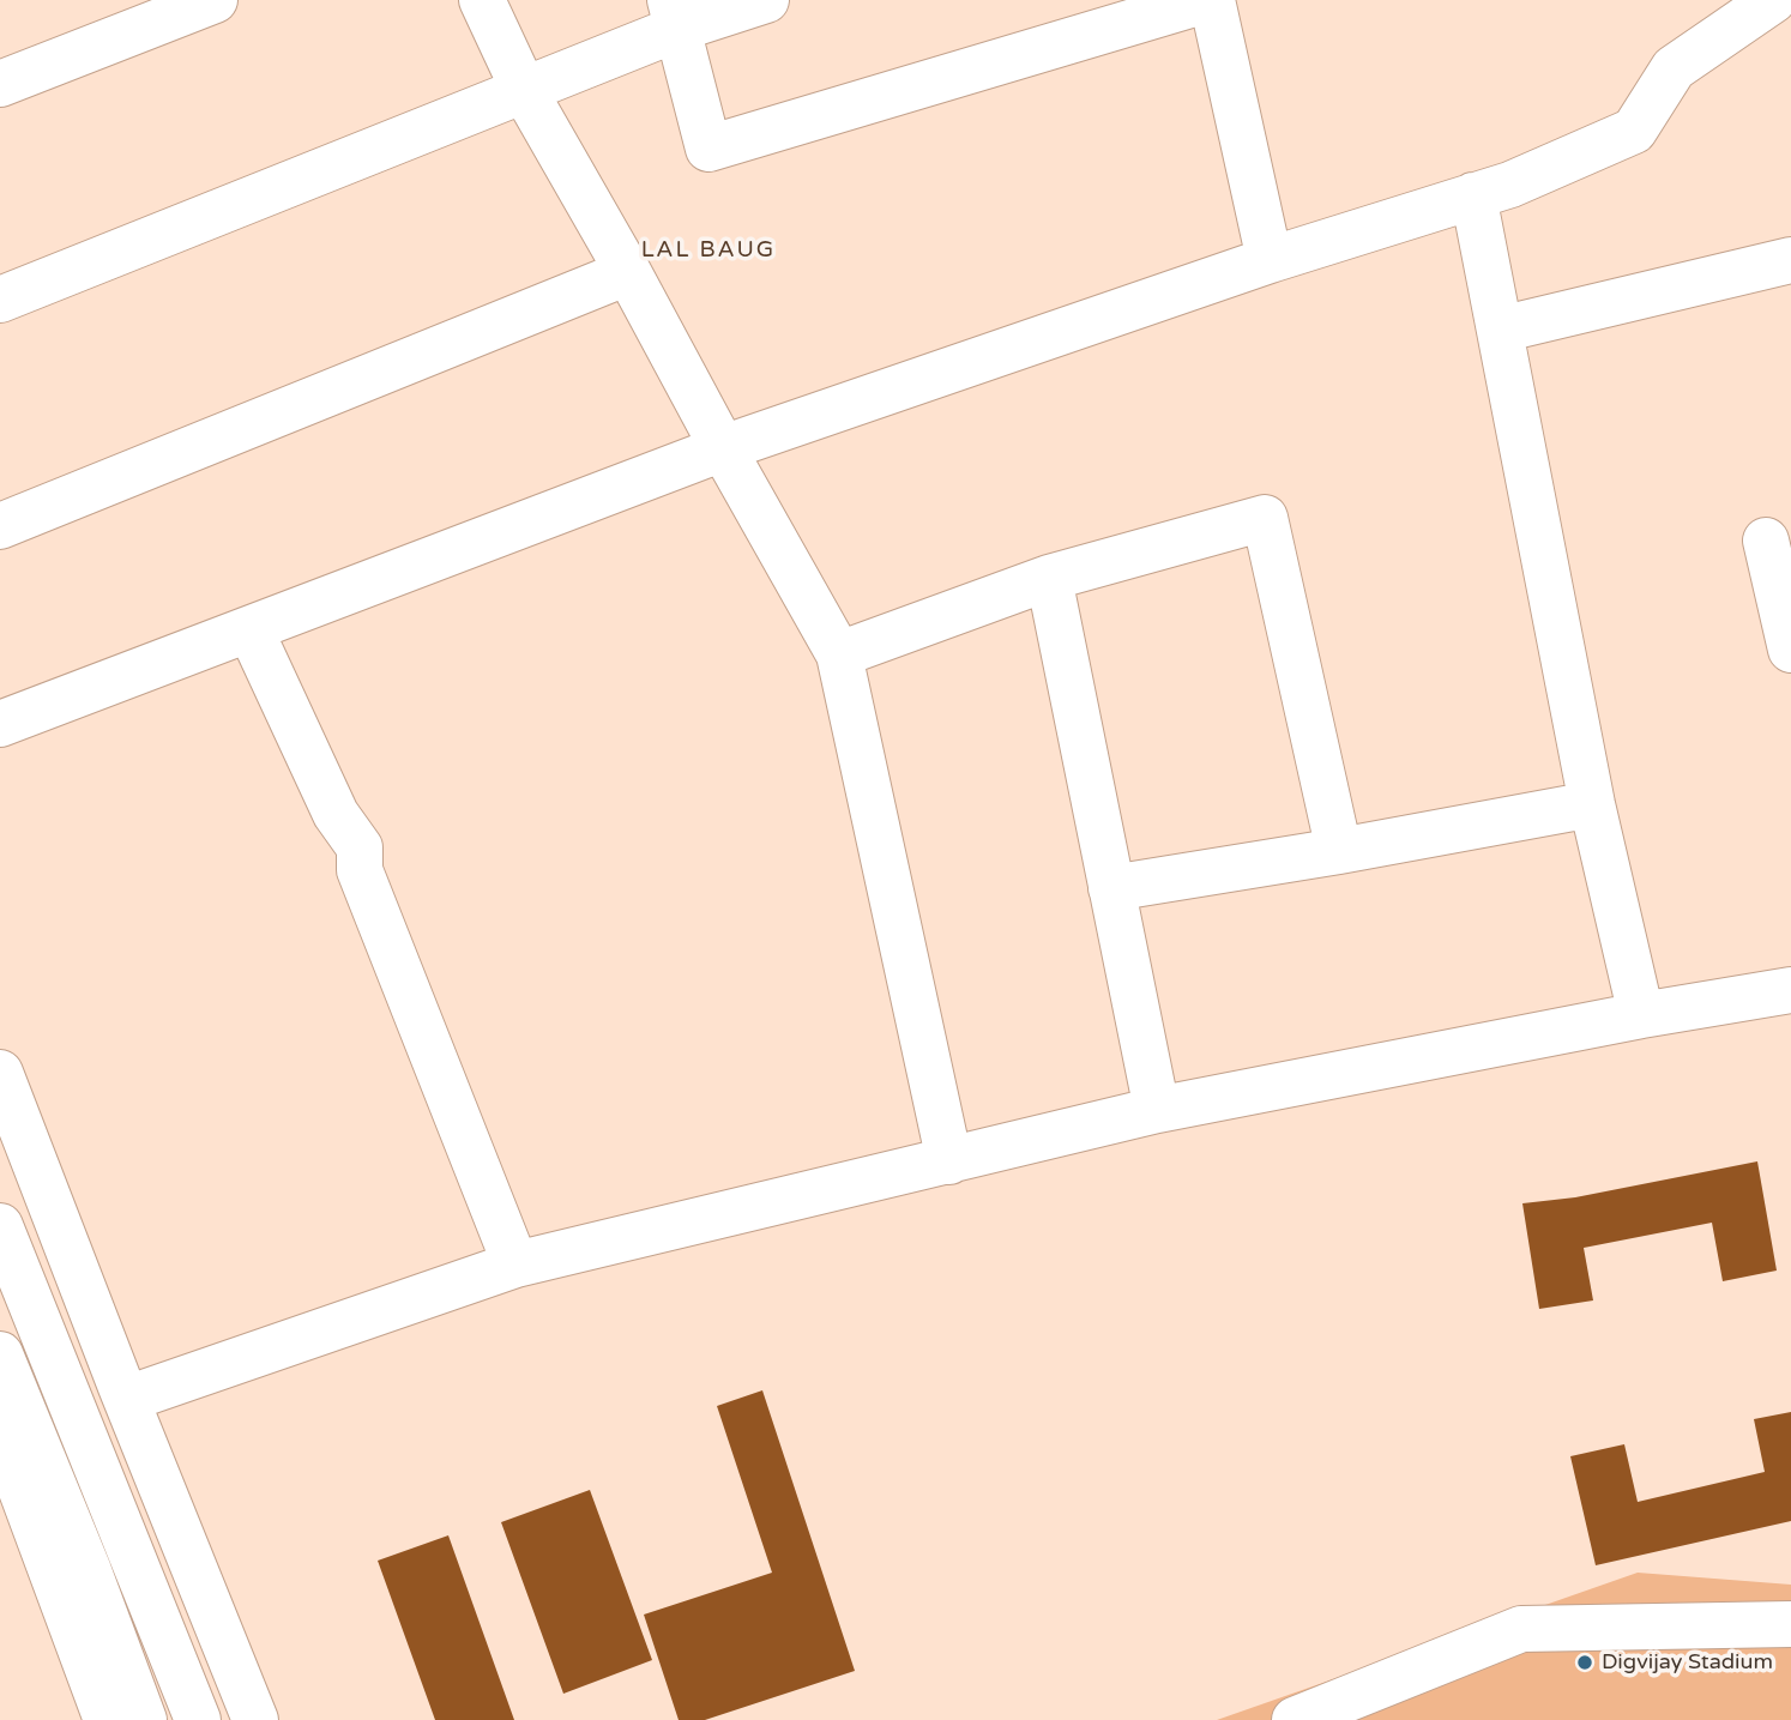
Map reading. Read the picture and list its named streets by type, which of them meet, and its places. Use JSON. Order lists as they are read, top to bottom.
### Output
{
  "districts": ["LAL BAUG"],
  "places": ["Digvijay Stadium"]
}
